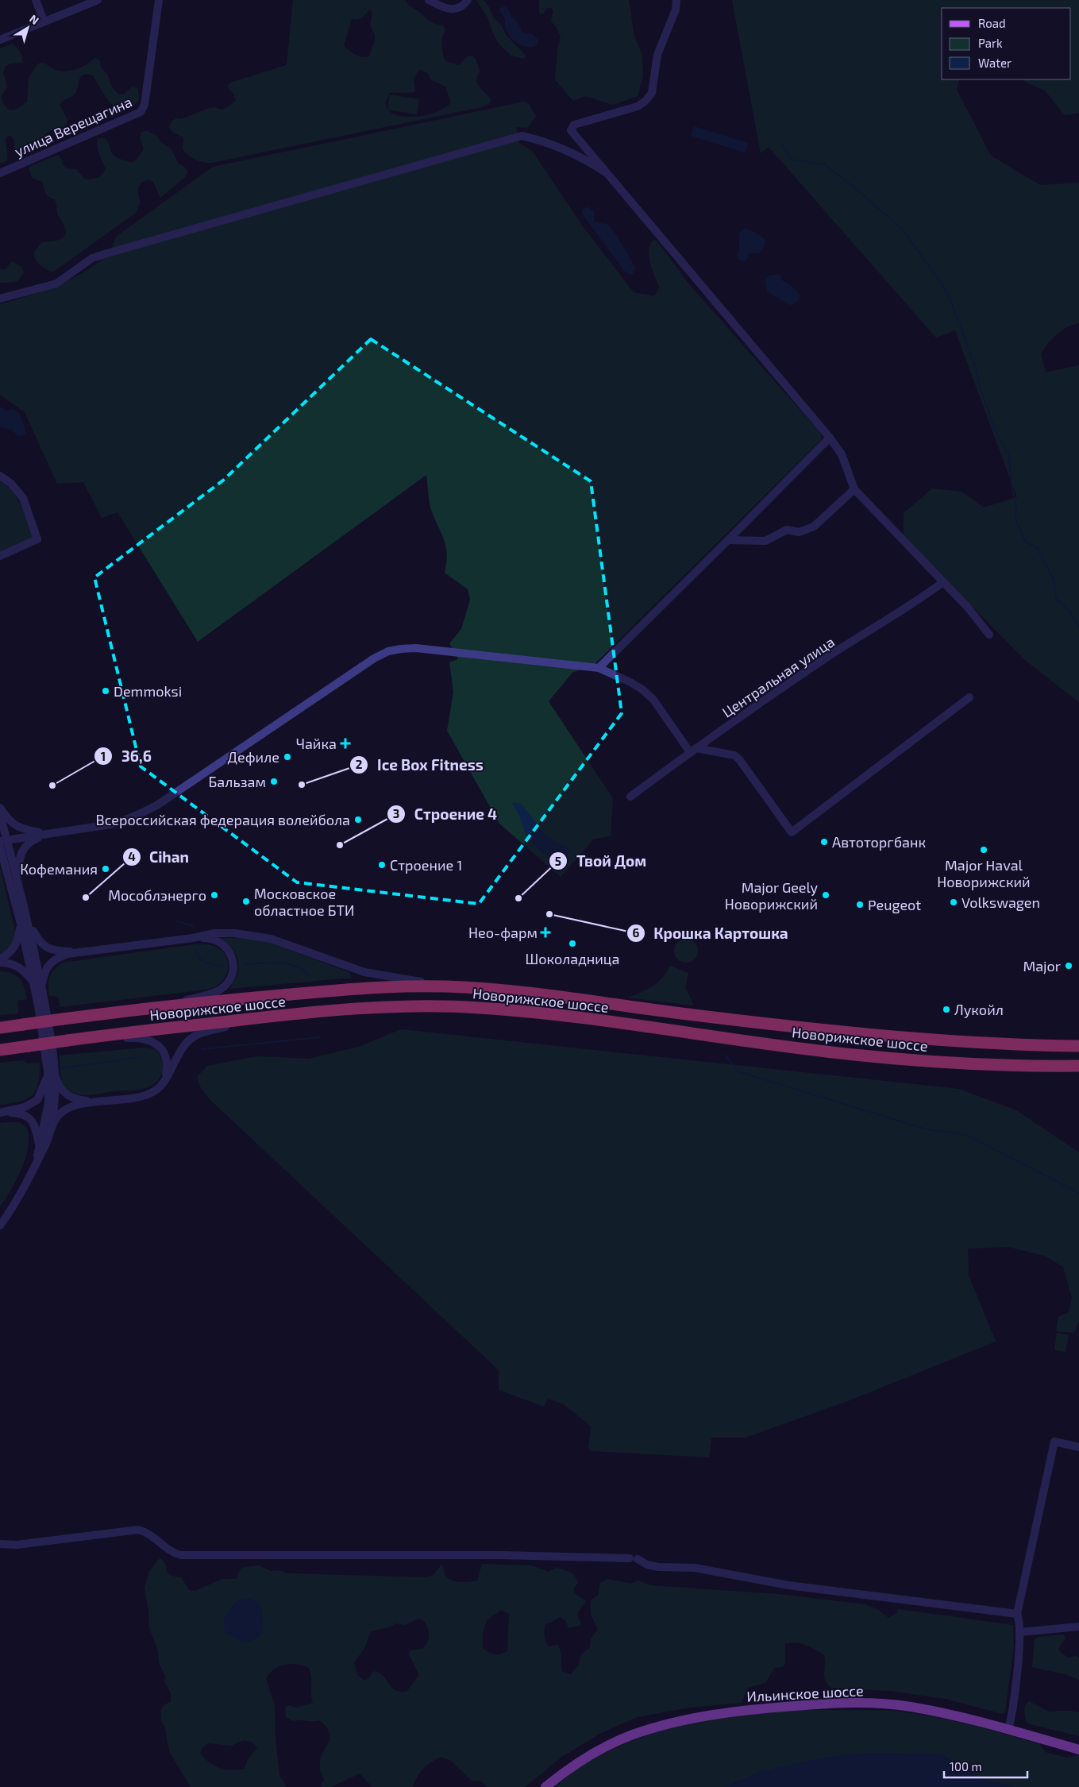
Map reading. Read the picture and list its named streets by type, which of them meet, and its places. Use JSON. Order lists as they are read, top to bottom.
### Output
{
  "streets": {
    "highway": ["Новорижское шоссе"],
    "main road": ["Ильинское шоссе"],
    "street": ["улица Верещагина", "Центральная улица"]
  },
  "places": {
    "other": [
      "Demmoksi",
      "Дефиле",
      "Бальзам",
      "Ice Box Fitness",
      "36,6",
      "Всероссийская федерация волейбола",
      "Автоторгбанк",
      "Строение 4",
      "Major Haval Новорижский",
      "Строение 1",
      "Кофемания",
      "Мособлэнерго",
      "Major Geely Новорижский",
      "Cihan",
      "Твой Дом",
      "Московское областное БТИ",
      "Volkswagen",
      "Peugeot",
      "Крошка Картошка",
      "Шоколадница",
      "Major",
      "Лукойл"
    ],
    "health": ["Чайка", "Нео-фарм"]
  },
  "legend": ["Road", "Park", "Water"],
  "scale_bar": "100 m",
  "north": "top right"
}
